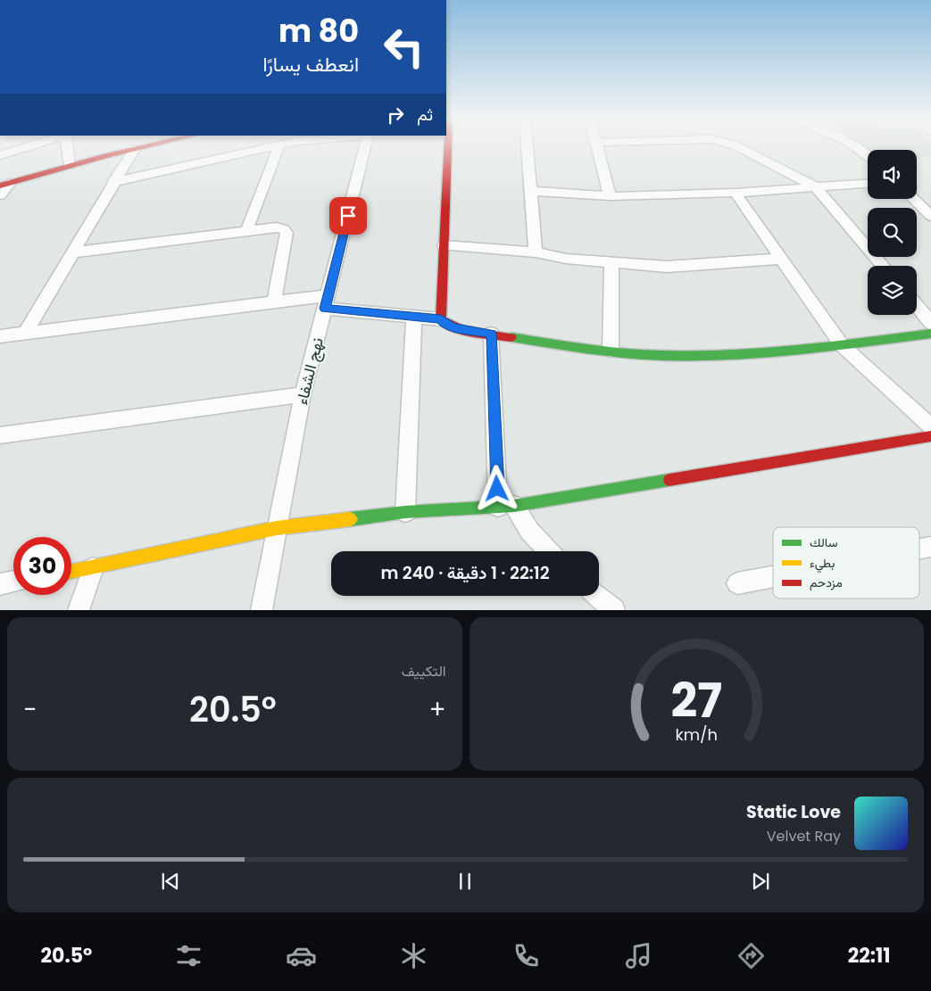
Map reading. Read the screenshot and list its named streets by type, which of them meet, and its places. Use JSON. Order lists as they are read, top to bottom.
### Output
{
  "streets": {
    "street": ["نهج الشفاء"]
  },
  "legend": ["سالك", "بطيء", "مزدحم"],
  "page": {
    "turn": ["80 m", "انعطف يسارًا"],
    "then": "ثم",
    "limit": "30",
    "trip": "22:12 · 1 دقيقة · 240 m",
    "tile": "التكييف",
    "heat": ["−", "20.5°", "+"],
    "song": ["Static Love", "Velvet Ray"],
    "tabs": ["22:11", "20.5°"],
    "gauge": ["27", "km/h"]
  }
}
